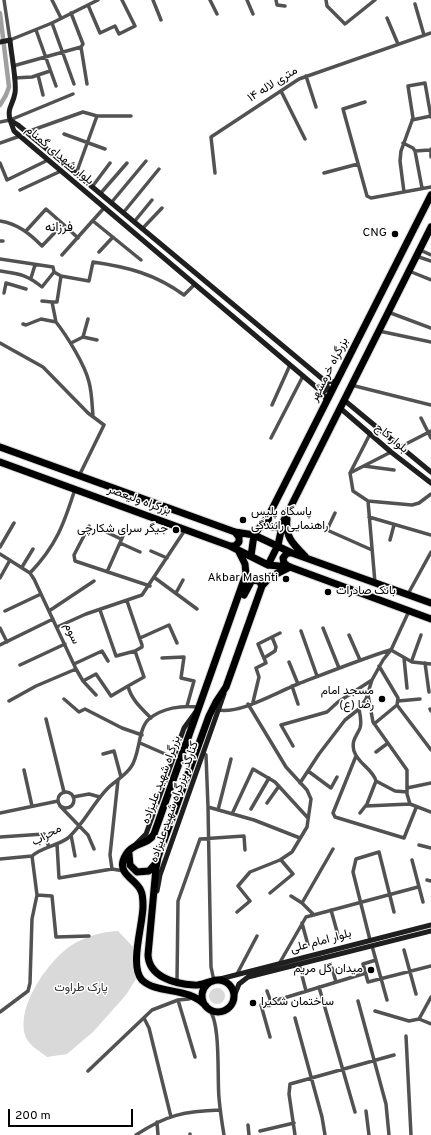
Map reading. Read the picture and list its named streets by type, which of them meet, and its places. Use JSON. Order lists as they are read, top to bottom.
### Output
{
  "streets": {
    "highway": ["بزرگراه خرمشهر", "بزرگراه ولیعصر", "بزرگراه شهید علیزاده"],
    "main road": [
      "بلوار شهدای گمنام",
      "بلوار کاج",
      "کنارگذر بزرگراه شهید علیزاده",
      "بلوار امام علی"
    ],
    "street": ["۱۴ متری لاله", "سوم", "محراب"]
  },
  "crossings": [
    ["بلوار شهدای گمنام", "بزرگراه خرمشهر"],
    ["بزرگراه خرمشهر", "بزرگراه ولیعصر"],
    ["بزرگراه ولیعصر", "بزرگراه شهید علیزاده"],
    ["بزرگراه شهید علیزاده", "کنارگذر بزرگراه شهید علیزاده"],
    ["بزرگراه شهید علیزاده", "بلوار امام علی"]
  ],
  "districts": ["فرزانه"],
  "parks": ["پارک طراوت"],
  "places": [
    "CNG",
    "پاسگاه پلیس راهنمایی رانندگی",
    "جیگر سرای شکارچی",
    "Akbar Mashti",
    "بانک صادرات",
    "مسجد امام رضا (ع)",
    "میدان گل مریم",
    "ساختمان شکیرا"
  ],
  "scale_bar": "200 m"
}
